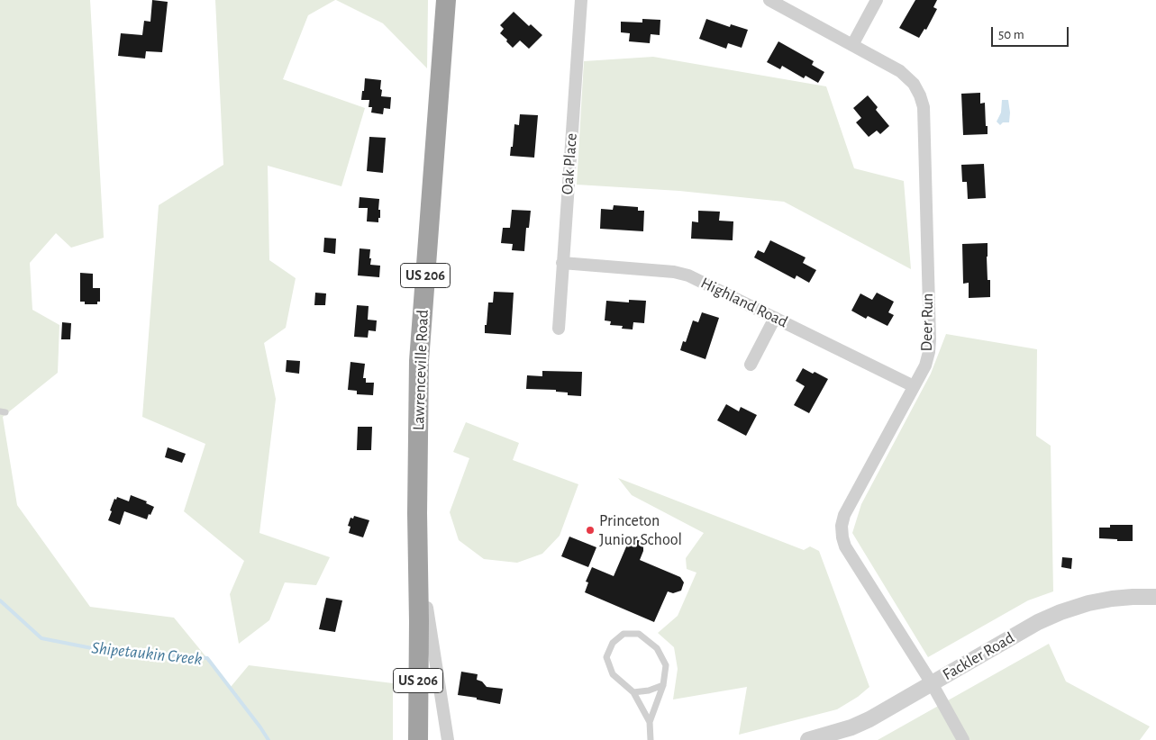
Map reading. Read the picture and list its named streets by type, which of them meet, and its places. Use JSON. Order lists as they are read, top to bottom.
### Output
{
  "streets": {
    "highway": ["US 206", "Lawrenceville Road"],
    "street": [
      "Oak Place",
      "Highland Road",
      "Deer Run",
      "Fackler Road"
    ]
  },
  "crossings": [
    ["Oak Place", "Highland Road"],
    ["Highland Road", "Deer Run"],
    ["Deer Run", "Fackler Road"]
  ],
  "water": ["Shipetaukin Creek"],
  "places": ["Princeton Junior School"],
  "scale_bar": "50 m"
}
